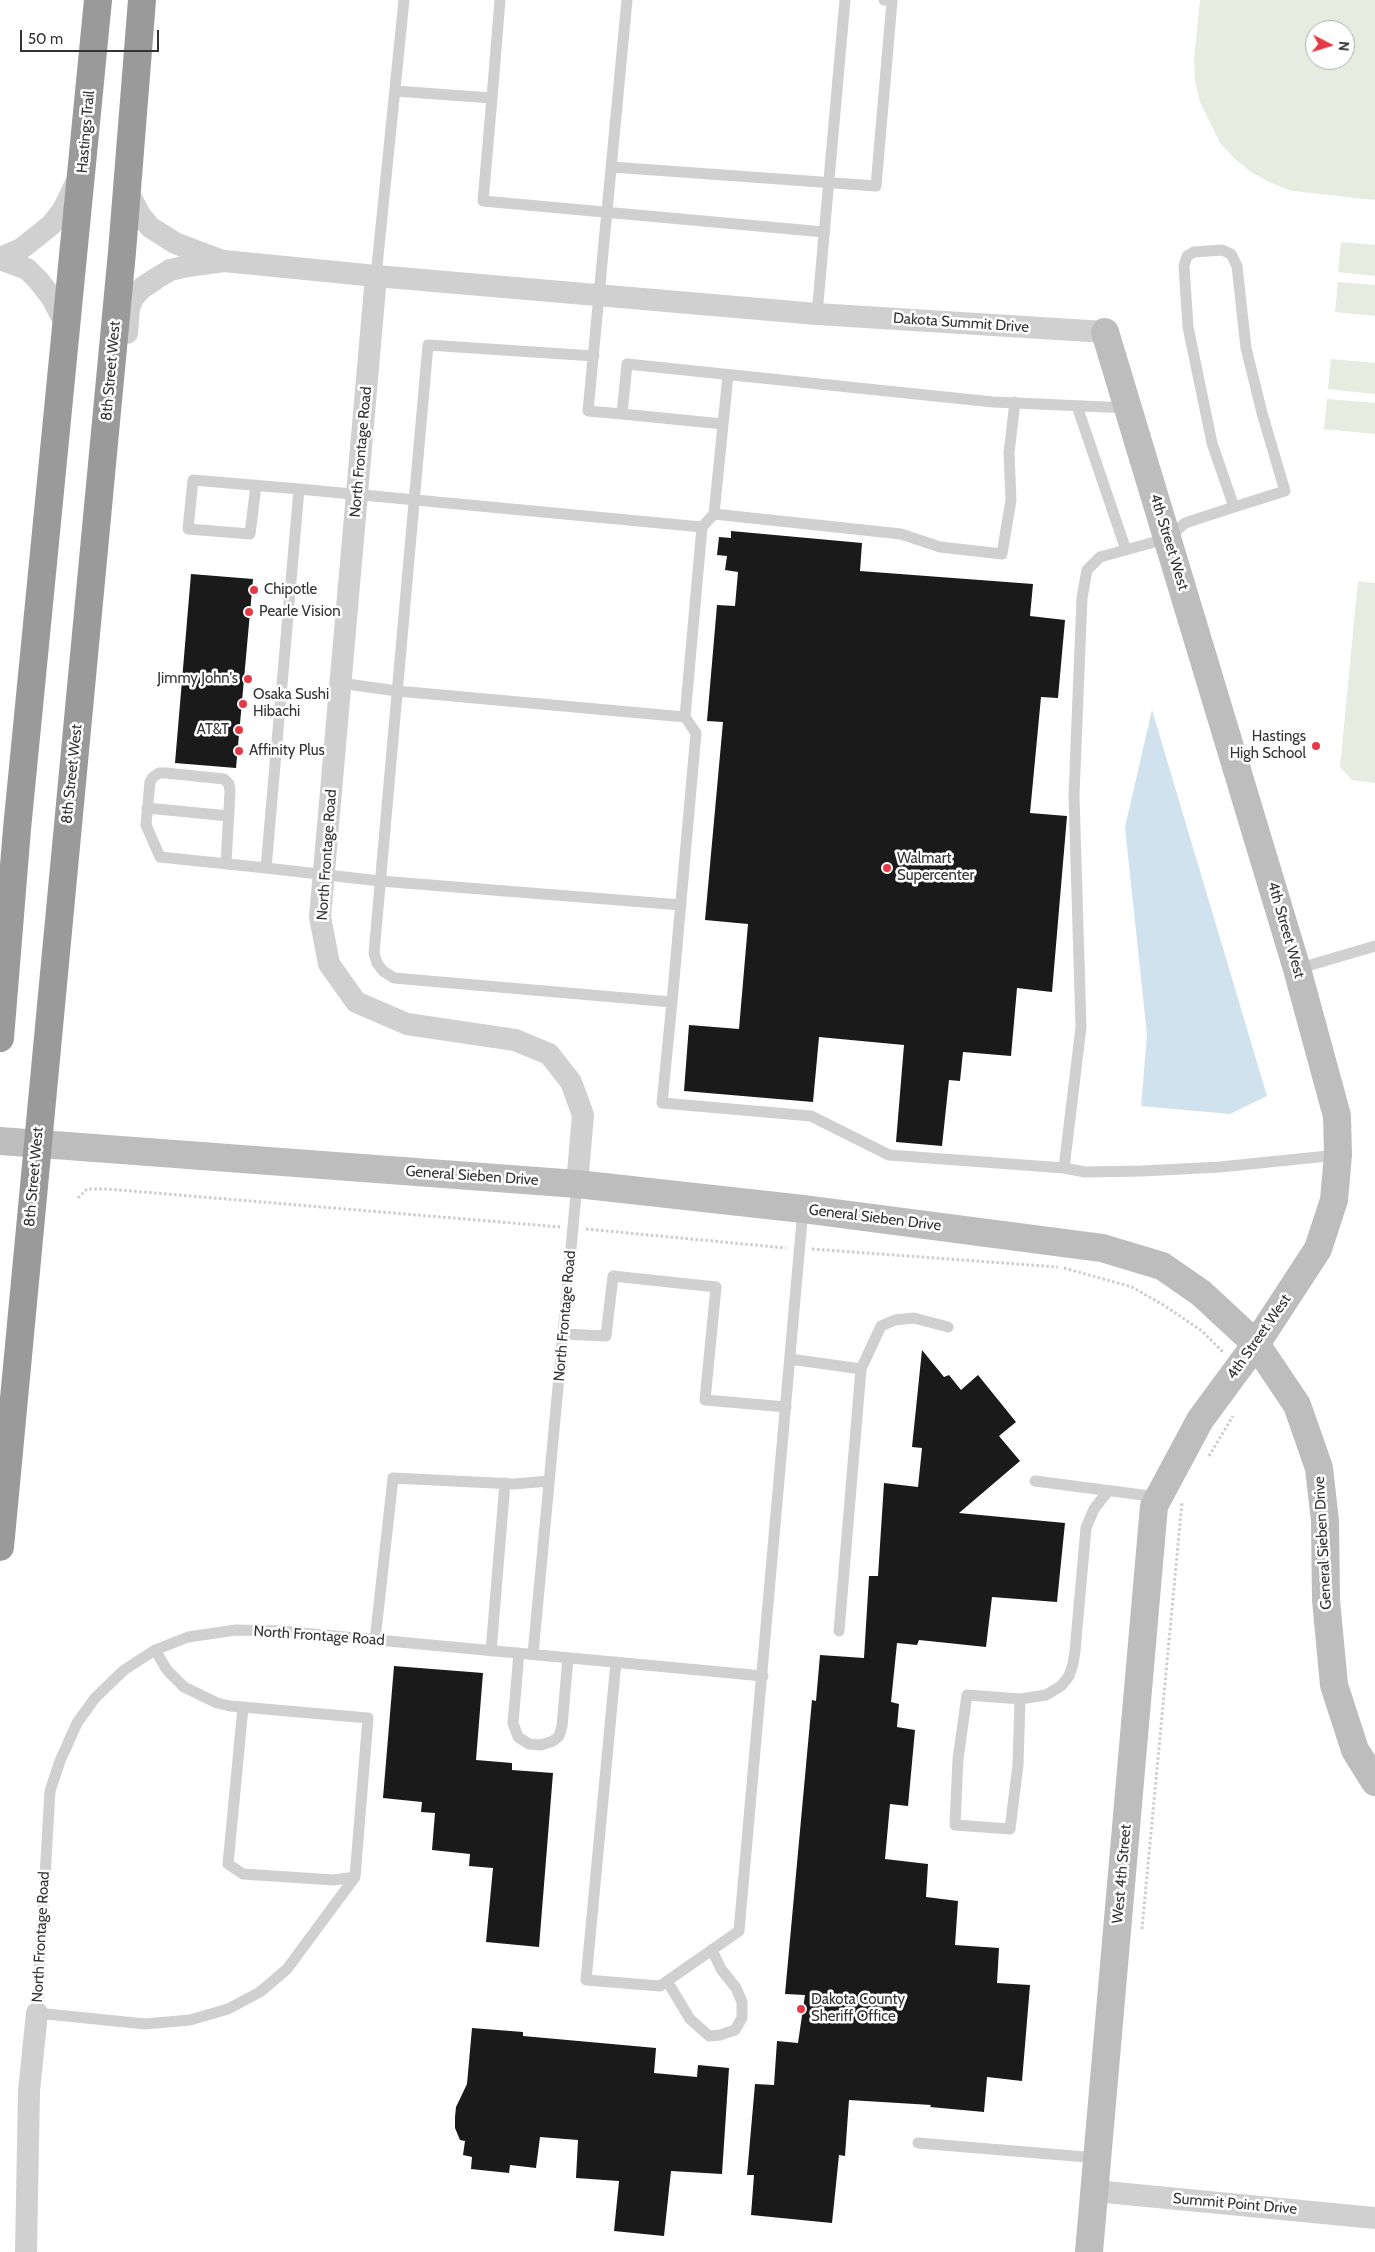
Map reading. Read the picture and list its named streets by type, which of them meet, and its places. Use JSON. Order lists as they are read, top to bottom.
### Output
{
  "streets": {
    "highway": ["Hastings Trail", "8th Street West"],
    "street": [
      "Dakota Summit Drive",
      "North Frontage Road",
      "4th Street West",
      "General Sieben Drive",
      "West 4th Street",
      "Summit Point Drive"
    ]
  },
  "crossings": [
    ["Dakota Summit Drive", "North Frontage Road"],
    ["Dakota Summit Drive", "4th Street West"],
    ["8th Street West", "General Sieben Drive"],
    ["North Frontage Road", "General Sieben Drive"],
    ["4th Street West", "General Sieben Drive"],
    ["4th Street West", "West 4th Street"],
    ["West 4th Street", "Summit Point Drive"]
  ],
  "places": [
    "Chipotle",
    "Pearle Vision",
    "Jimmy John's",
    "Osaka Sushi Hibachi",
    "AT&T",
    "Hastings High School",
    "Affinity Plus",
    "Walmart Supercenter",
    "Dakota County Sheriff Office"
  ],
  "scale_bar": "50 m",
  "north": "right"
}
